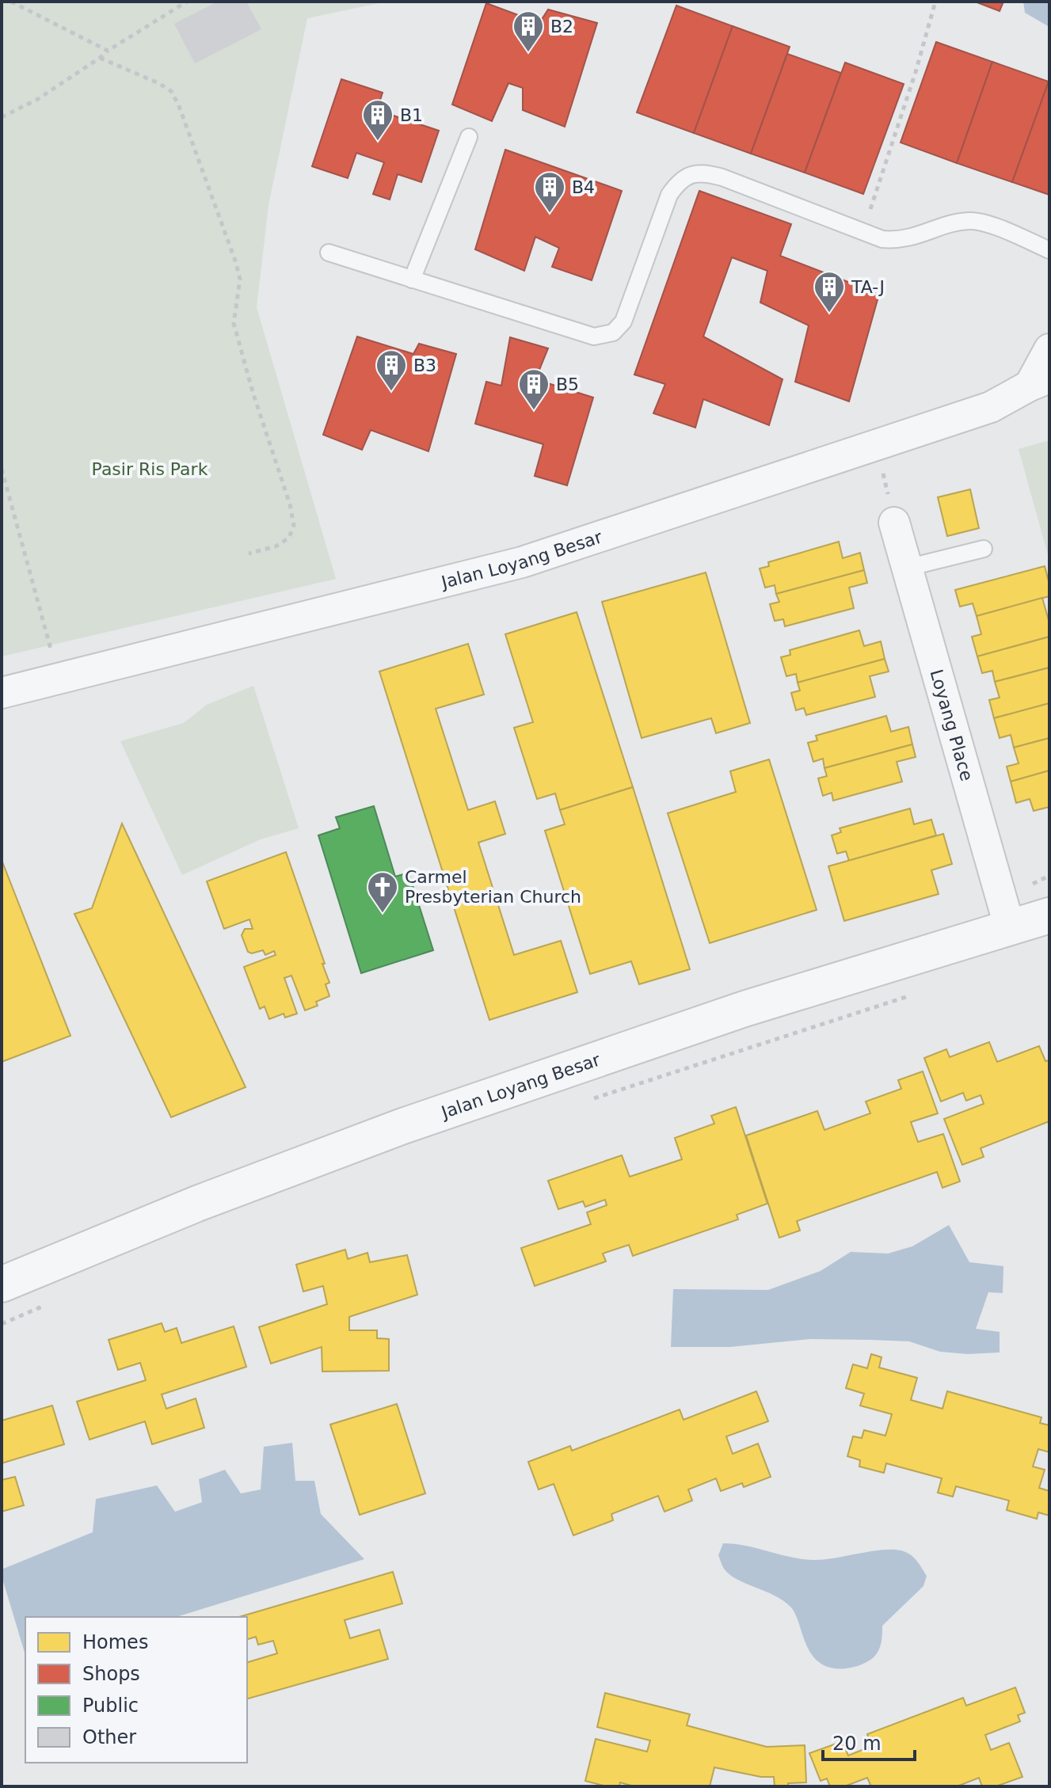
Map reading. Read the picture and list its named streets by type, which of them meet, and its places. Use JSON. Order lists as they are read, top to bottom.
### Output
{
  "streets": {
    "street": ["Jalan Loyang Besar", "Loyang Place"]
  },
  "crossings": [
    ["Jalan Loyang Besar", "Loyang Place"]
  ],
  "parks": ["Pasir Ris Park"],
  "places": {
    "building": [
      "B2",
      "B1",
      "B4",
      "TA-J",
      "B3",
      "B5"
    ],
    "church": ["Carmel Presbyterian Church"]
  },
  "legend": [
    "Homes",
    "Shops",
    "Public",
    "Other"
  ],
  "scale_bar": "20 m"
}
